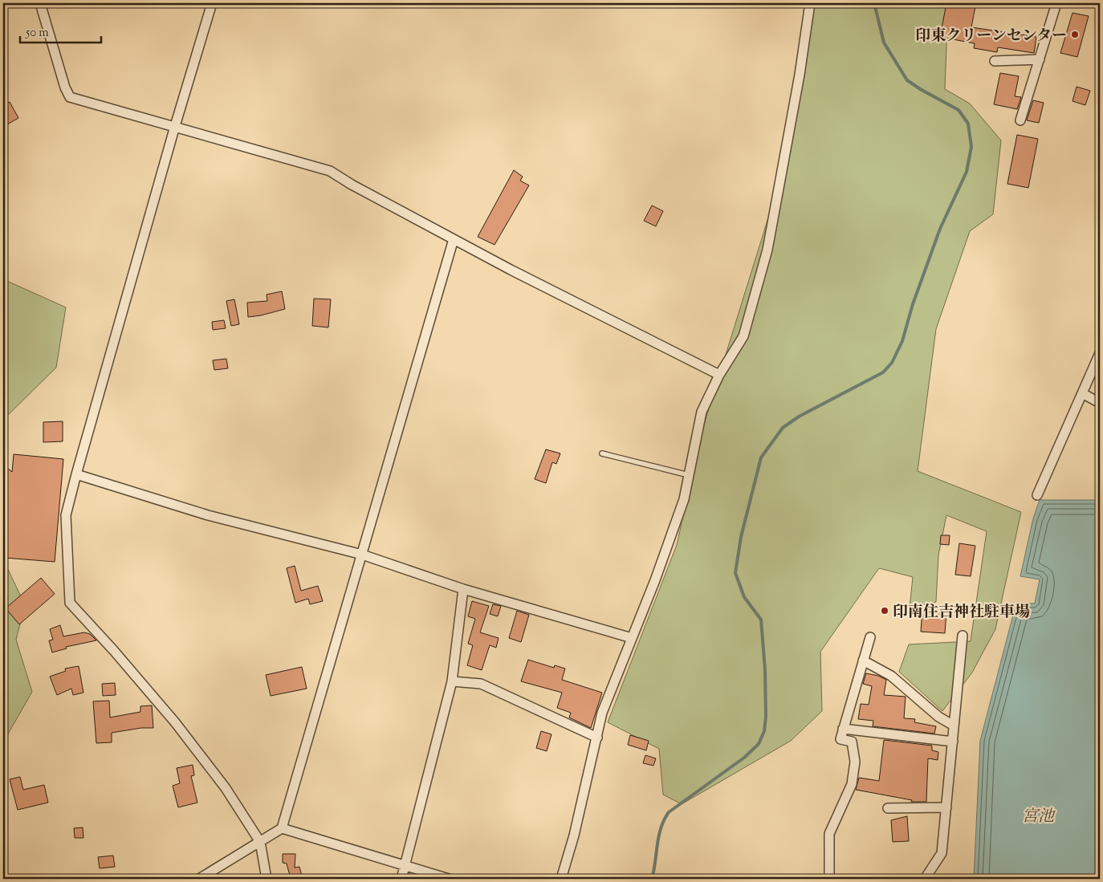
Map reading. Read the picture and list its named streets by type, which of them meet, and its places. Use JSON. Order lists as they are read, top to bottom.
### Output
{
  "water": ["宮池"],
  "places": ["印東クリーンセンター", "印南住吉神社駐車場"],
  "scale_bar": "50 m"
}
